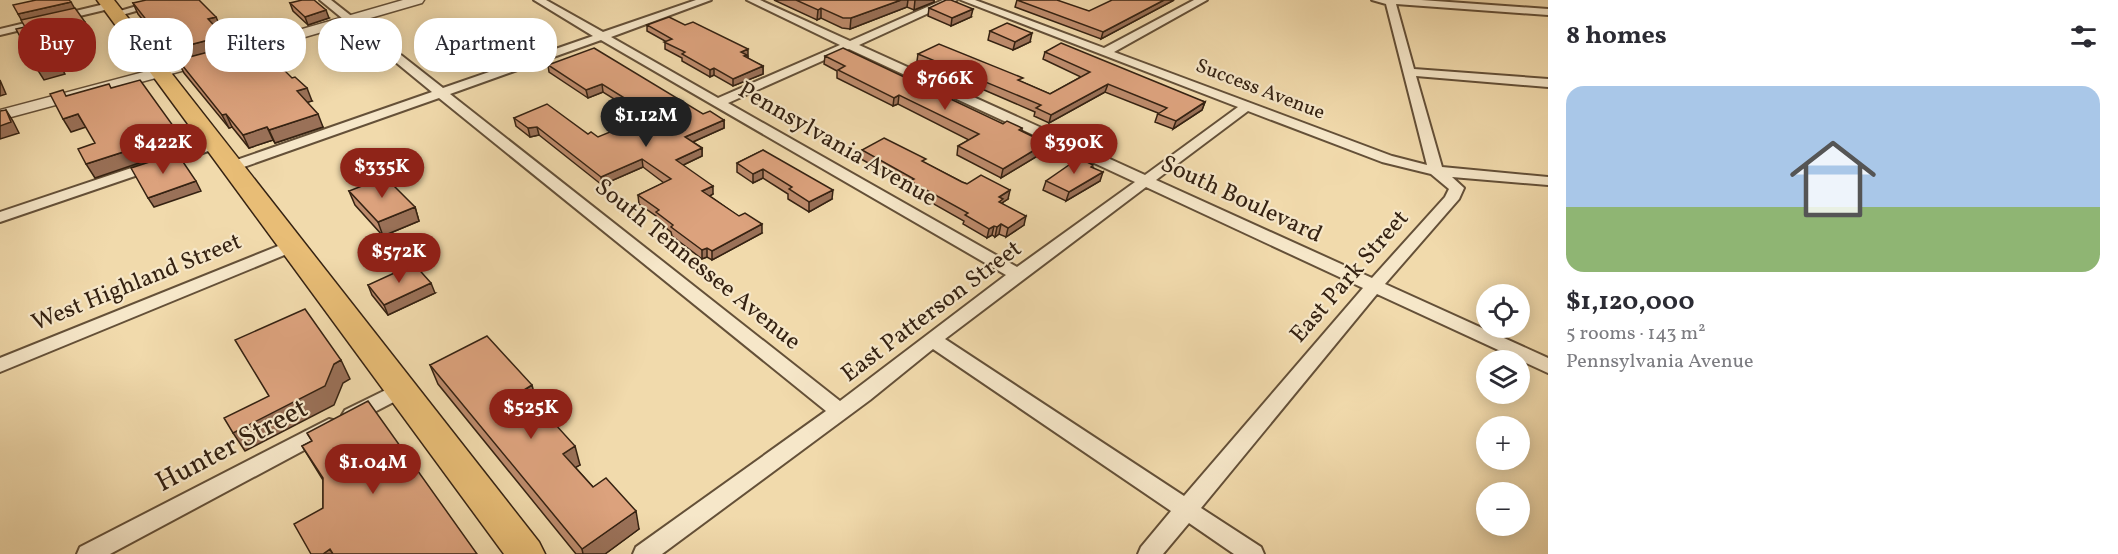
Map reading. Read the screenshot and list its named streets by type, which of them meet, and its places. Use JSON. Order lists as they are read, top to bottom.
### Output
{
  "streets": {
    "street": [
      "Success Avenue",
      "Pennsylvania Avenue",
      "South Boulevard",
      "South Tennessee Avenue",
      "East Park Street",
      "West Highland Street",
      "East Patterson Street",
      "Hunter Street"
    ]
  },
  "crossings": [
    ["Success Avenue", "East Park Street"],
    ["Success Avenue", "East Patterson Street"],
    ["Pennsylvania Avenue", "East Patterson Street"],
    ["South Boulevard", "East Park Street"],
    ["South Boulevard", "East Patterson Street"],
    ["South Tennessee Avenue", "East Patterson Street"]
  ],
  "page": {
    "heading": "8 homes",
    "chip": [
      "Buy",
      "Rent",
      "Filters",
      "New",
      "Apartment"
    ],
    "price": [
      "$766K",
      "$1.12M",
      "$422K",
      "$390K",
      "$335K",
      "$572K",
      "$525K",
      "$1.04M"
    ],
    "list": [
      {
        "name": "$1,120,000",
        "note": "5 rooms · 143 m² · Pennsylvania Avenue"
      }
    ],
    "map_buttons": ["+", "−"]
  }
}
